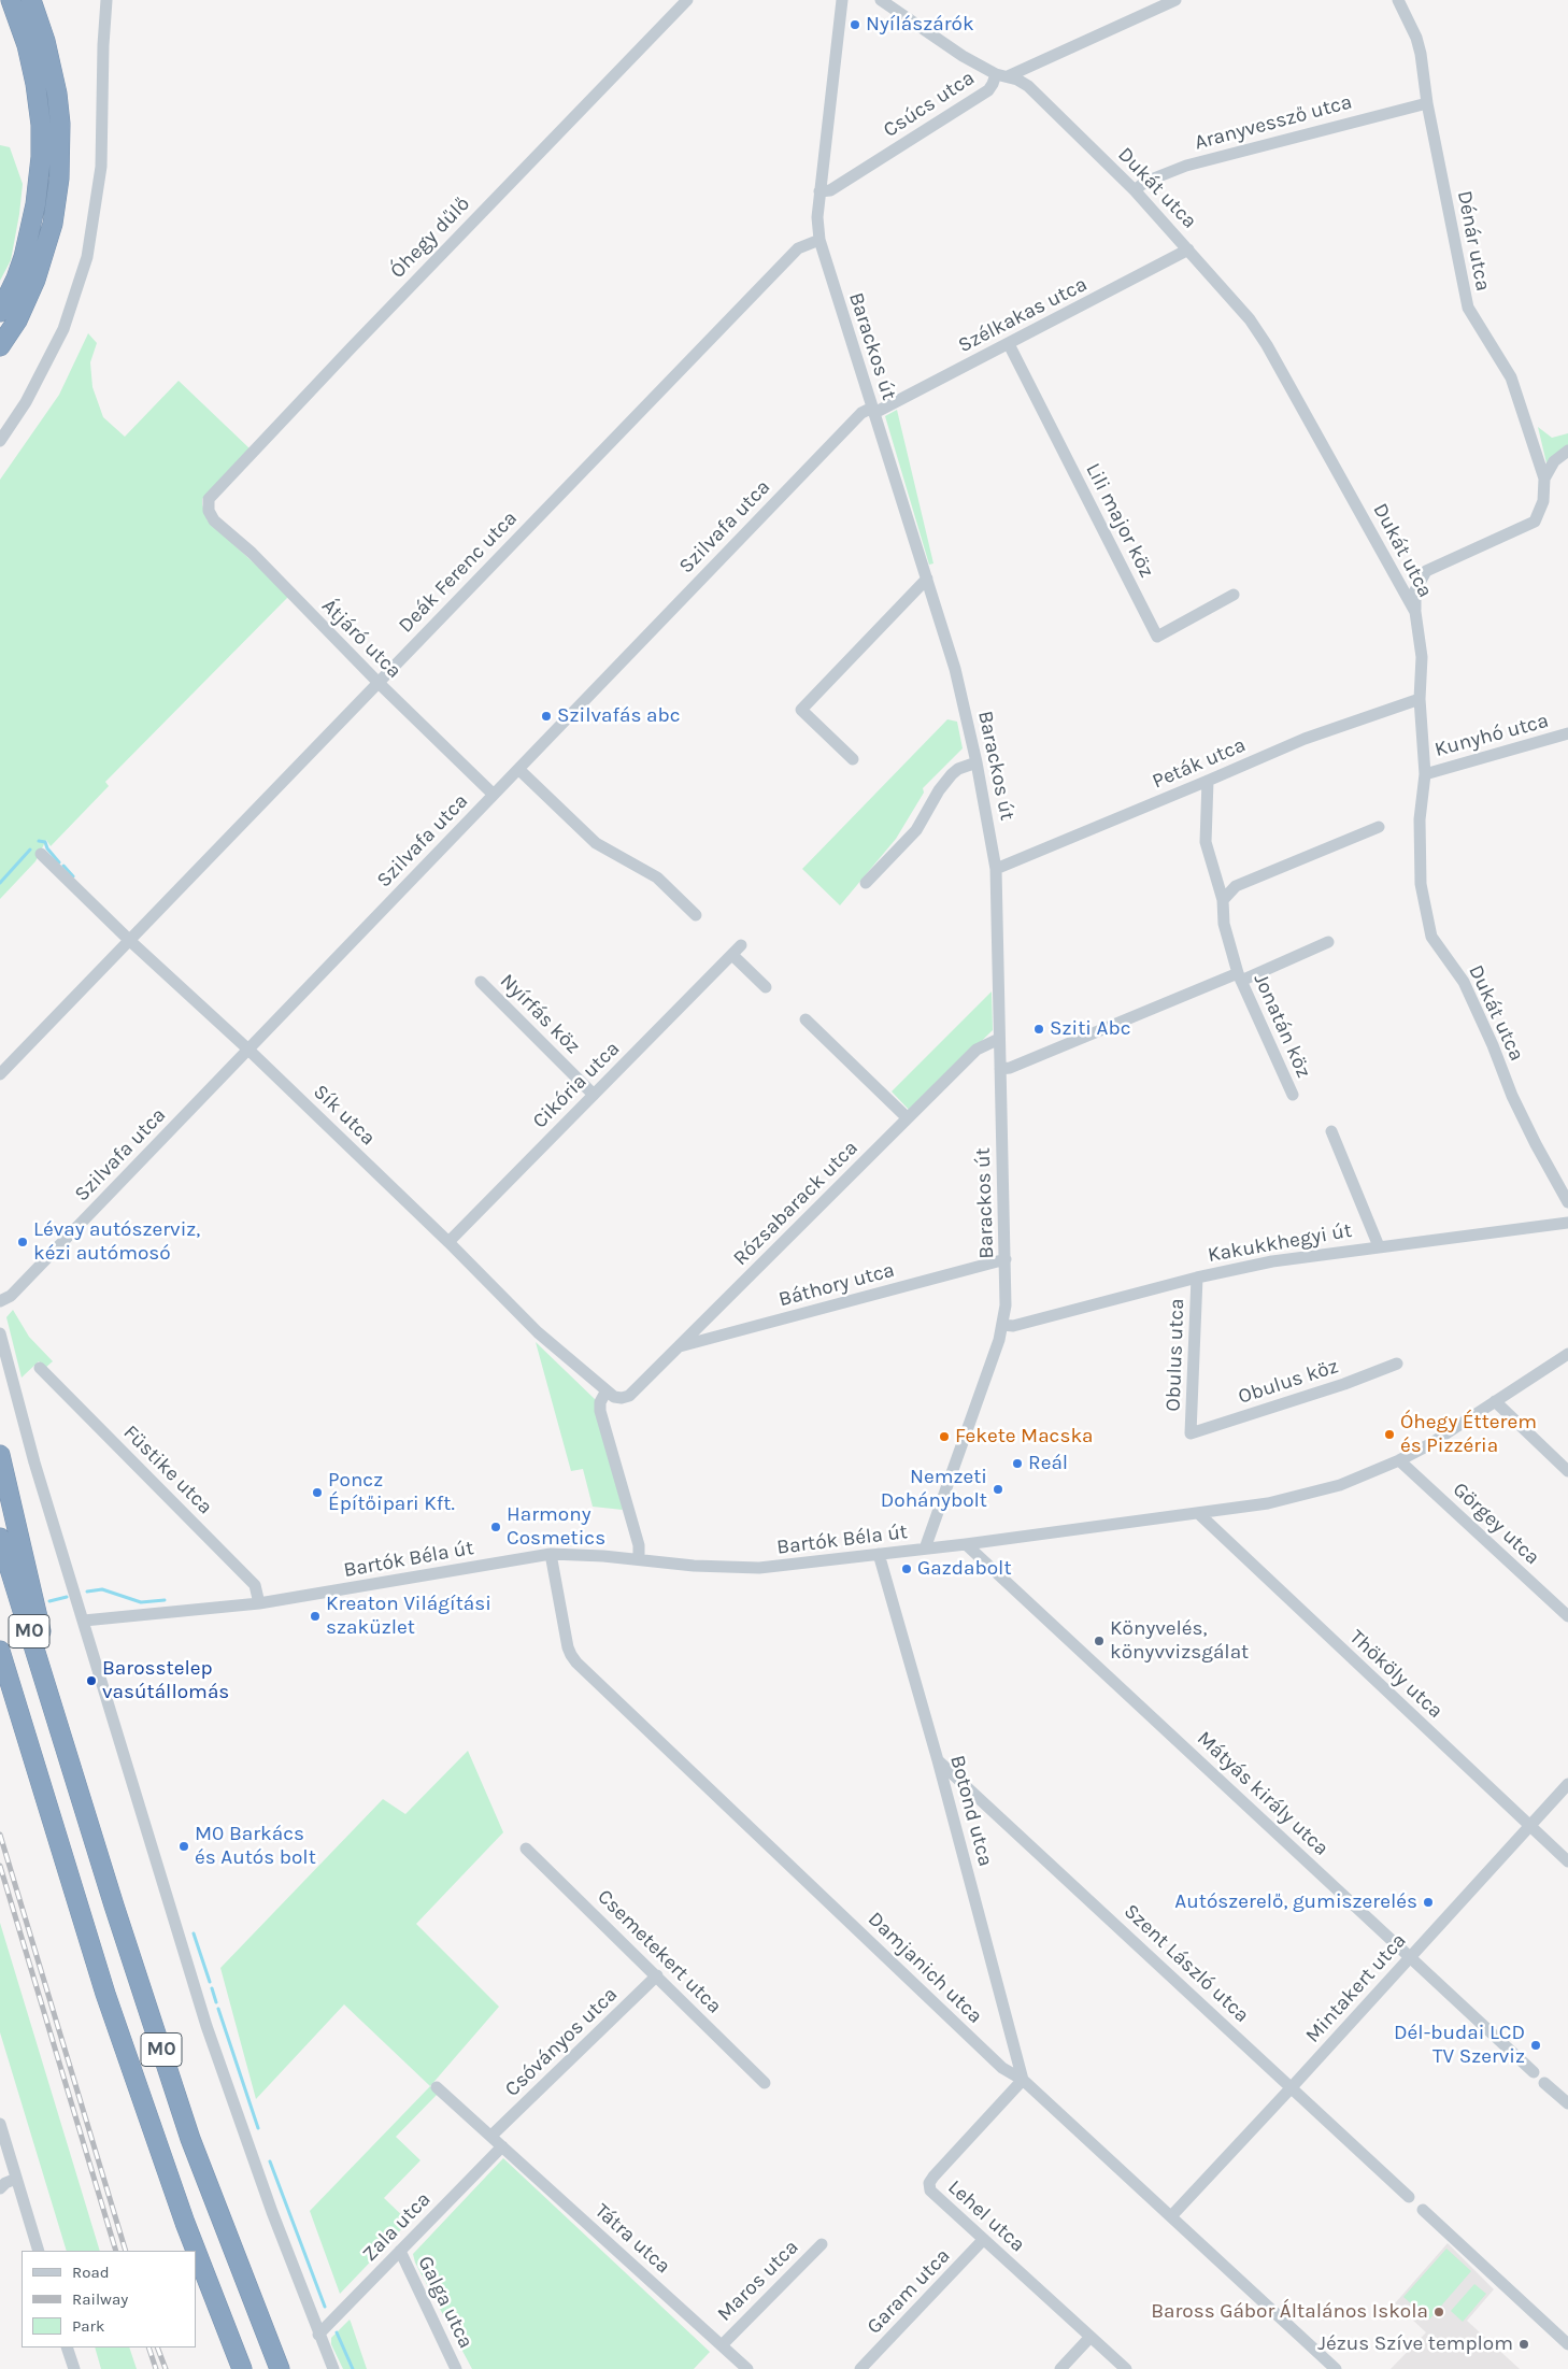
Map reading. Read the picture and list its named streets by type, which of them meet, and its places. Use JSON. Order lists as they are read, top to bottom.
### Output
{
  "streets": {
    "highway": ["M0"],
    "street": [
      "Csúcs utca",
      "Aranyvessző utca",
      "Dukát utca",
      "Óhegy dűlő",
      "Dénár utca",
      "Szélkakas utca",
      "Barackos út",
      "Lili major köz",
      "Szilvafa utca",
      "Deák Ferenc utca",
      "Átjáró utca",
      "Kunyhó utca",
      "Peták utca",
      "Nyírfás köz",
      "Jonatán köz",
      "Cikória utca",
      "Sík utca",
      "Rózsabarack utca",
      "Kakukkhegyi út",
      "Báthory utca",
      "Obulus utca",
      "Obulus köz",
      "Füstike utca",
      "Görgey utca",
      "Bartók Béla út",
      "Thököly utca",
      "Mátyás király utca",
      "Botond utca",
      "Csemetekert utca",
      "Szent László utca",
      "Damjanich utca",
      "Mintakert utca",
      "Csóványos utca",
      "Lehel utca",
      "Zala utca",
      "Tátra utca",
      "Maros utca",
      "Garam utca",
      "Galga utca"
    ]
  },
  "crossings": [
    ["Csúcs utca", "Dukát utca"],
    ["Csúcs utca", "Barackos út"],
    ["Aranyvessző utca", "Dukát utca"],
    ["Aranyvessző utca", "Dénár utca"],
    ["Dukát utca", "Szélkakas utca"],
    ["Dukát utca", "Kunyhó utca"],
    ["Dukát utca", "Peták utca"],
    ["Óhegy dűlő", "Átjáró utca"],
    ["Szélkakas utca", "Barackos út"],
    ["Szélkakas utca", "Lili major köz"],
    ["Szélkakas utca", "Szilvafa utca"],
    ["Barackos út", "Szilvafa utca"],
    ["Barackos út", "Deák Ferenc utca"],
    ["Barackos út", "Peták utca"],
    ["Barackos út", "Rózsabarack utca"],
    ["Barackos út", "Kakukkhegyi út"],
    ["Barackos út", "Báthory utca"],
    ["Barackos út", "Bartók Béla út"],
    ["Szilvafa utca", "Átjáró utca"],
    ["Szilvafa utca", "Sík utca"],
    ["Deák Ferenc utca", "Átjáró utca"],
    ["Deák Ferenc utca", "Sík utca"],
    ["Peták utca", "Jonatán köz"],
    ["Nyírfás köz", "Cikória utca"],
    ["Cikória utca", "Sík utca"],
    ["Sík utca", "Rózsabarack utca"],
    ["Rózsabarack utca", "Báthory utca"],
    ["Kakukkhegyi út", "Obulus utca"],
    ["Obulus utca", "Obulus köz"],
    ["Füstike utca", "Bartók Béla út"],
    ["Görgey utca", "Bartók Béla út"],
    ["Bartók Béla út", "Thököly utca"],
    ["Bartók Béla út", "Mátyás király utca"],
    ["Bartók Béla út", "Botond utca"],
    ["Bartók Béla út", "Damjanich utca"],
    ["Thököly utca", "Mintakert utca"],
    ["Mátyás király utca", "Mintakert utca"],
    ["Botond utca", "Szent László utca"],
    ["Botond utca", "Damjanich utca"],
    ["Botond utca", "Lehel utca"],
    ["Csemetekert utca", "Csóványos utca"],
    ["Szent László utca", "Mintakert utca"],
    ["Damjanich utca", "Mintakert utca"],
    ["Damjanich utca", "Lehel utca"],
    ["Csóványos utca", "Tátra utca"],
    ["Lehel utca", "Garam utca"],
    ["Zala utca", "Tátra utca"],
    ["Zala utca", "Galga utca"],
    ["Tátra utca", "Maros utca"]
  ],
  "places": [
    "Nyílászárók",
    "Szilvafás abc",
    "Sziti Abc",
    "Lévay autószerviz, kézi autómosó",
    "Óhegy Étterem és Pizzéria",
    "Fekete Macska",
    "Reál",
    "Nemzeti Dohánybolt",
    "Poncz Építőipari Kft.",
    "Harmony Cosmetics",
    "Gazdabolt",
    "Kreaton Világítási szaküzlet",
    "Könyvelés, könyvvizsgálat",
    "Barosstelep vasútállomás",
    "M0 Barkács és Autós bolt",
    "Autószerelő, gumiszerelés",
    "Dél-budai LCD TV Szerviz",
    "Baross Gábor Általános Iskola",
    "Jézus Szíve templom"
  ],
  "legend": ["Road", "Railway", "Park"]
}
